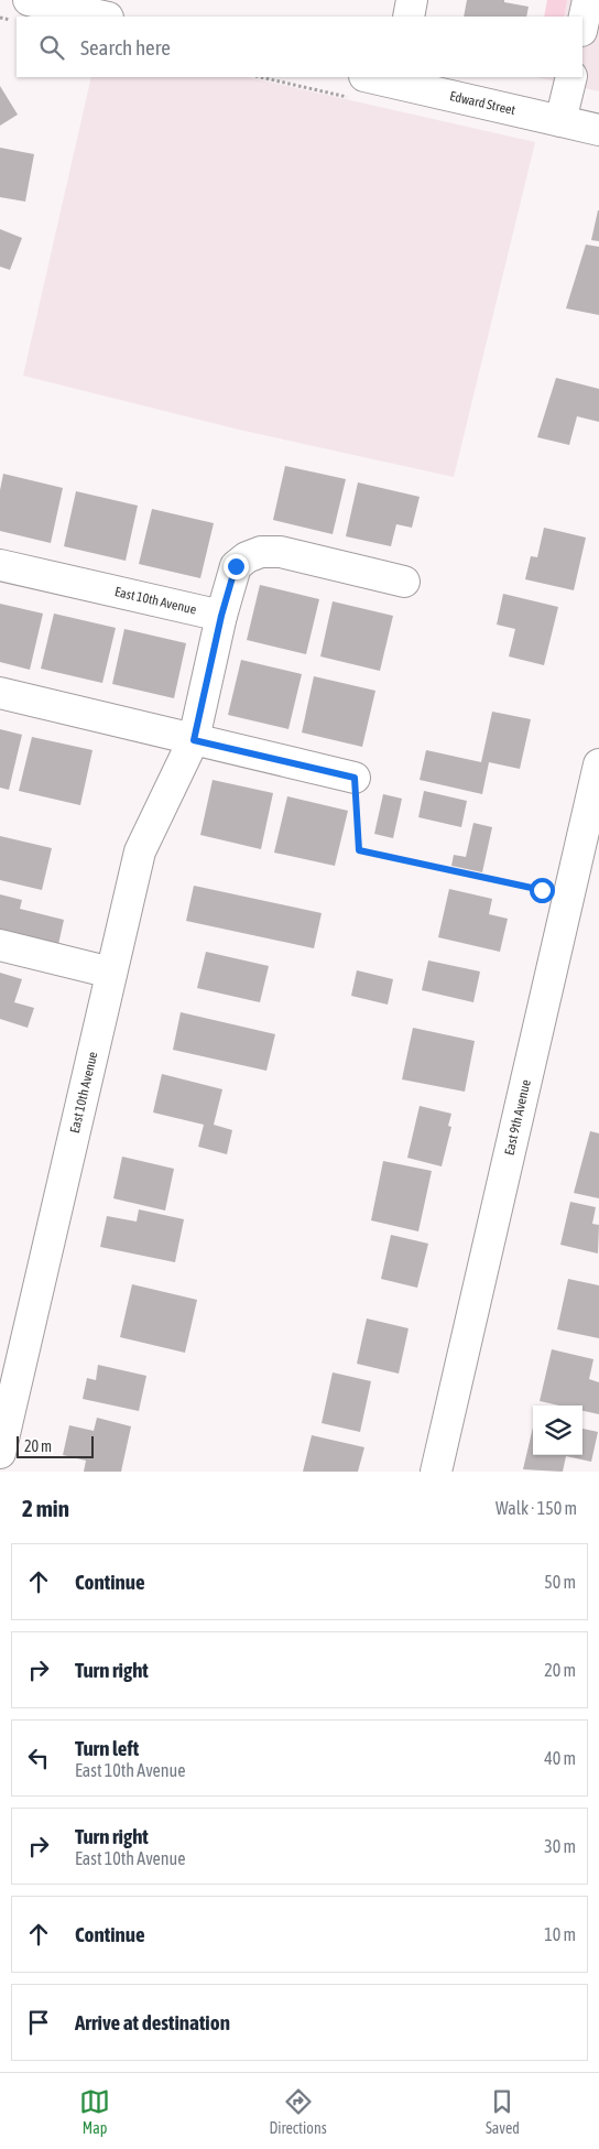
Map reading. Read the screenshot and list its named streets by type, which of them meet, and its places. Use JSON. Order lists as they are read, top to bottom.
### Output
{
  "streets": {
    "street": ["Edward Street", "East 10th Avenue", "East 9th Avenue"]
  },
  "scale_bar": "20 m",
  "page": {
    "search": "Search here",
    "scale": "20 m",
    "heading": ["2 min", "Walk · 150 m"],
    "list": [
      ["Continue", "50 m"],
      ["Turn right", "20 m"],
      ["Turn left", "East 10th Avenue", "40 m"],
      ["Turn right", "East 10th Avenue", "30 m"],
      ["Continue", "10 m"],
      "Arrive at destination"
    ],
    "nav": ["Map", "Directions", "Saved"]
  }
}
